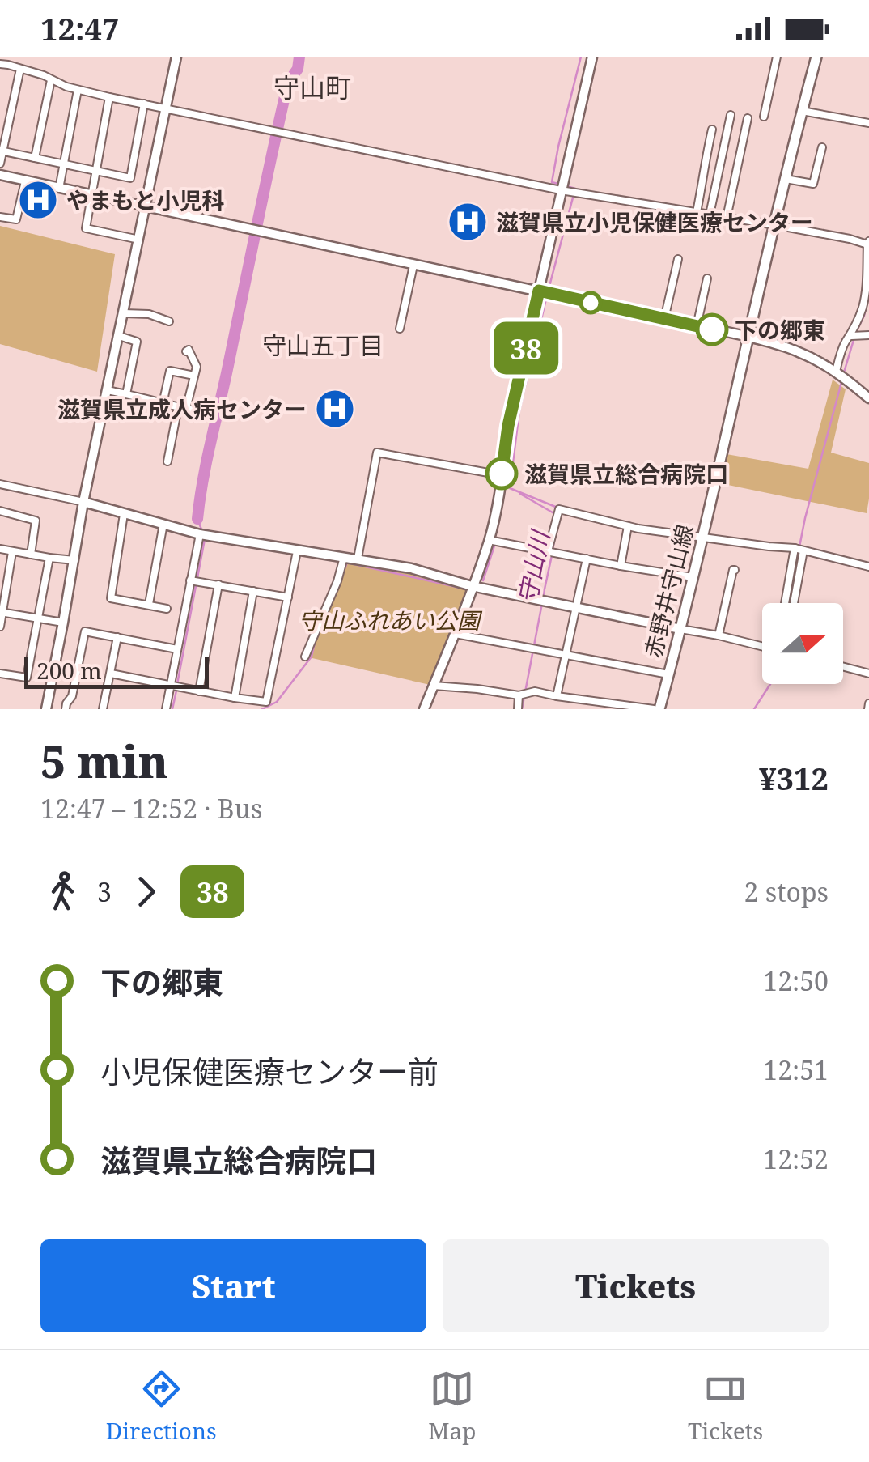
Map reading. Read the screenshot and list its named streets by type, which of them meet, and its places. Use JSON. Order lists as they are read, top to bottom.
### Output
{
  "streets": {
    "main road": ["赤野井守山線"]
  },
  "districts": ["守山町", "守山五丁目"],
  "water": ["守山川"],
  "parks": ["守山ふれあい公園"],
  "places": {
    "hospital": ["やまもと小児科", "滋賀県立小児保健医療センター", "滋賀県立成人病センター"],
    "other": ["下の郷東", "滋賀県立総合病院口"]
  },
  "lines": ["bus line 38"],
  "scale_bar": "200 m",
  "north": "right",
  "page": {
    "status": "12:47",
    "on_map": "38",
    "scale": "200 m",
    "heading": ["5 min", "12:47 – 12:52 · Bus", "¥312"],
    "legs": ["3", "38", "2 stops"],
    "list": [
      {
        "name": "下の郷東",
        "value": "12:50"
      },
      {
        "name": "小児保健医療センター前",
        "value": "12:51"
      },
      {
        "name": "滋賀県立総合病院口",
        "value": "12:52"
      }
    ],
    "buttons": ["Start", "Tickets"],
    "tabs": ["Directions", "Map", "Tickets"]
  }
}
